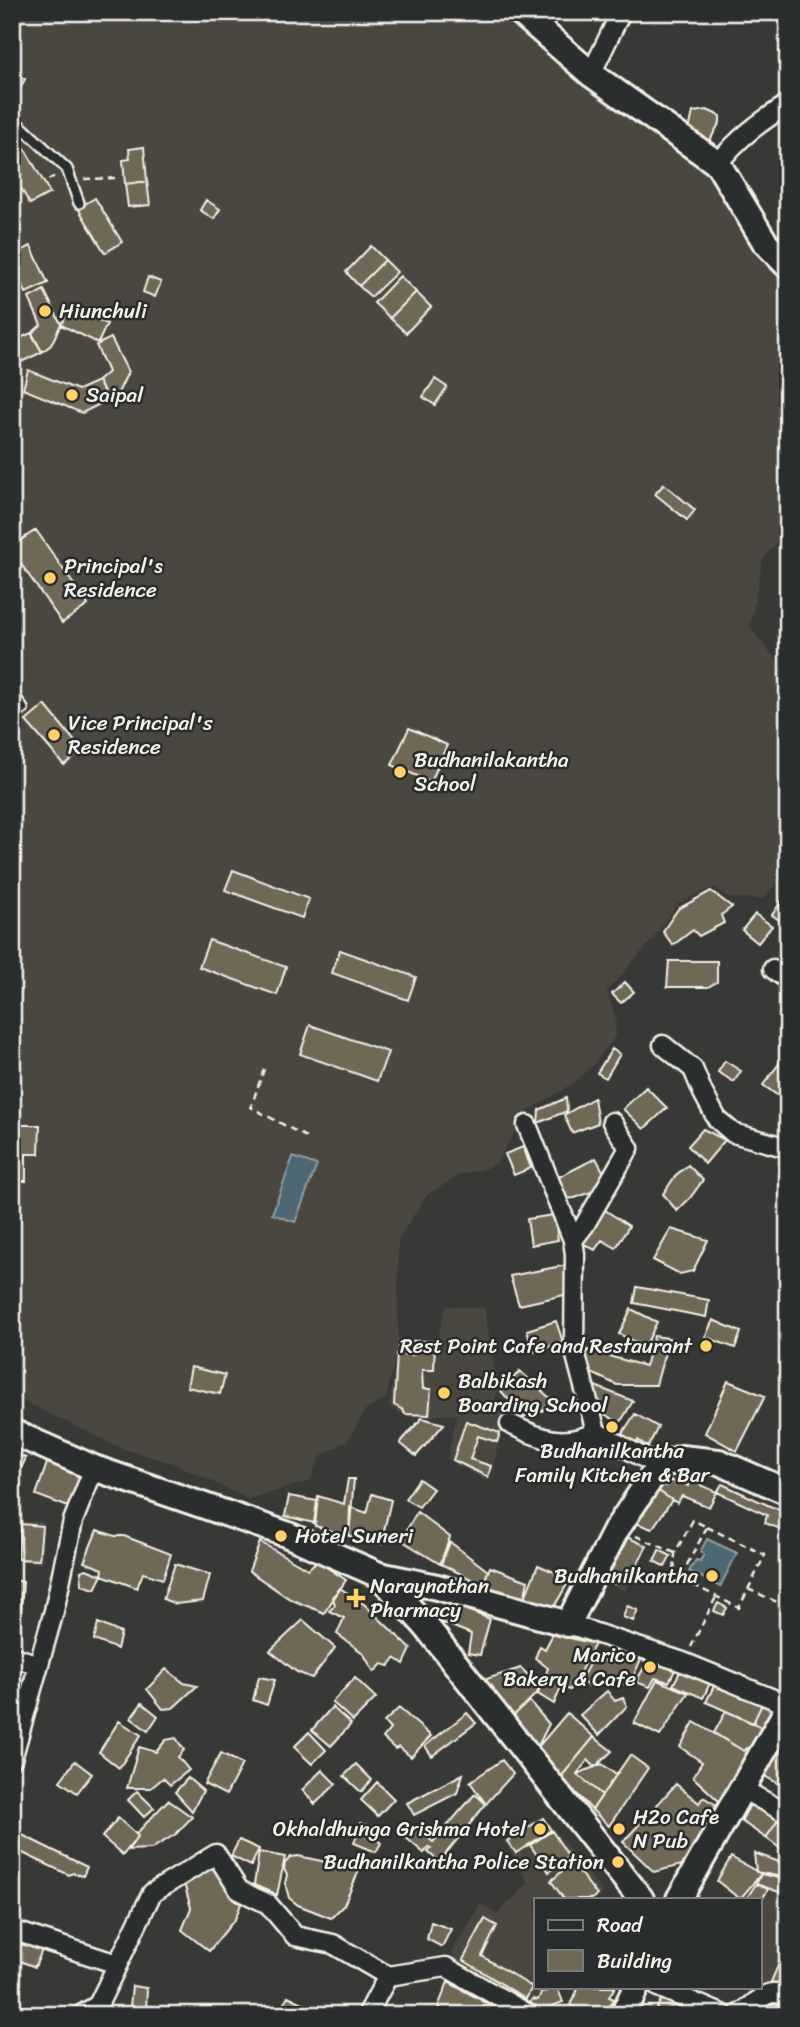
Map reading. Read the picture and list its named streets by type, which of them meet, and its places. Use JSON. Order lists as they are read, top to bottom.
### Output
{
  "places": {
    "other": [
      "Hiunchuli",
      "Saipal",
      "Principal's Residence",
      "Vice Principal's Residence",
      "Budhanilakantha School",
      "Rest Point Cafe and Restaurant",
      "Balbikash Boarding School",
      "Budhanilkantha Family Kitchen & Bar",
      "Hotel Suneri",
      "Budhanilkantha",
      "Marico Bakery & Cafe",
      "Okhaldhunga Grishma Hotel",
      "H2o Cafe N Pub",
      "Budhanilkantha Police Station"
    ],
    "health": ["Naraynathan Pharmacy"]
  },
  "legend": ["Road", "Building"]
}
